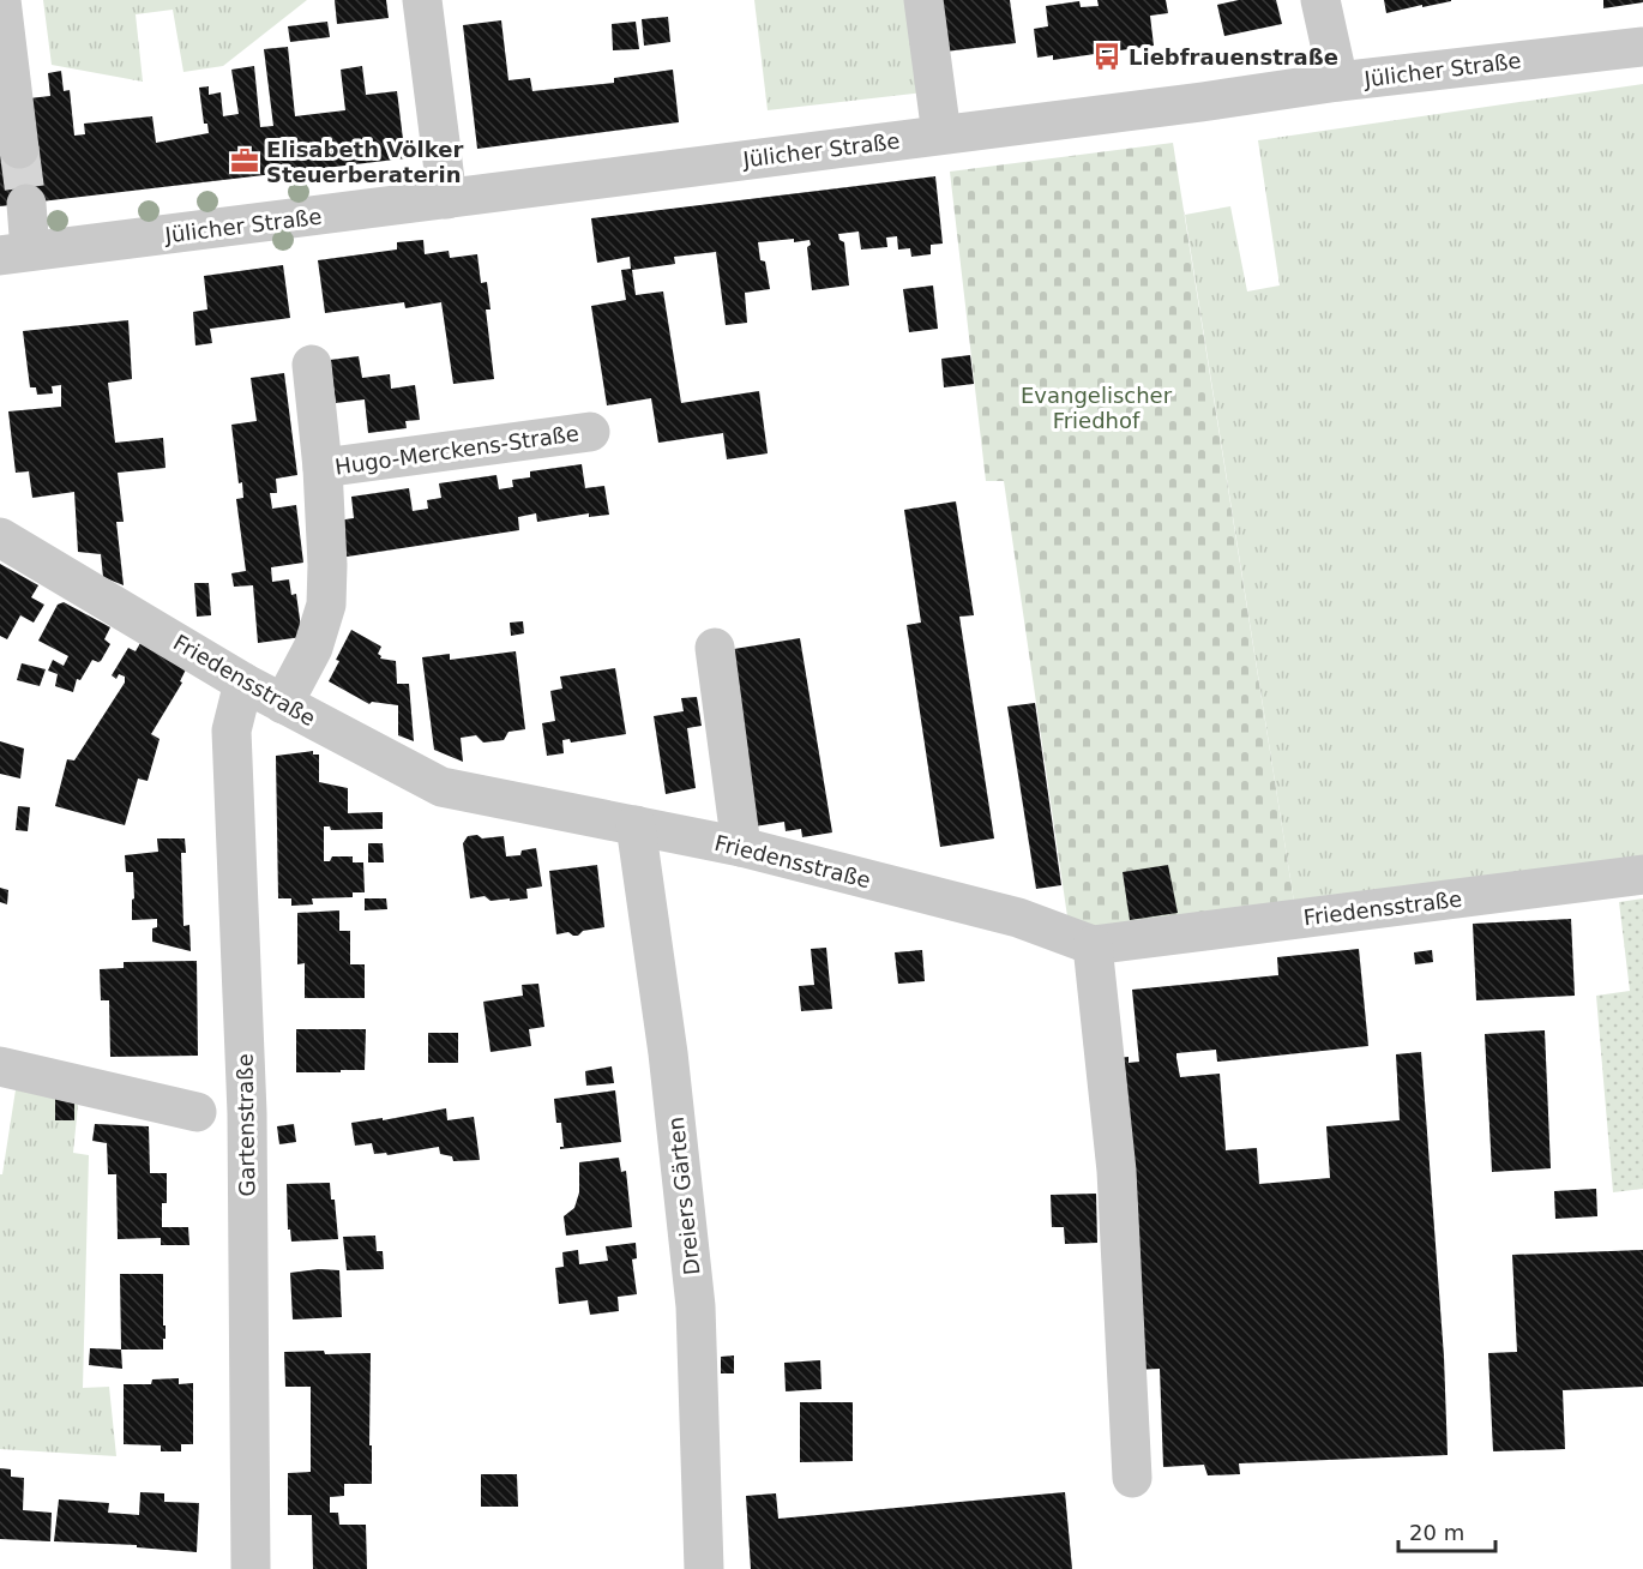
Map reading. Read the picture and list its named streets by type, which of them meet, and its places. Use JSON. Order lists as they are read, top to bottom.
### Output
{
  "streets": {
    "street": [
      "Jülicher Straße",
      "Hugo-Merckens-Straße",
      "Friedensstraße",
      "Gartenstraße",
      "Dreiers Gärten"
    ]
  },
  "crossings": [
    ["Hugo-Merckens-Straße", "Friedensstraße"],
    ["Friedensstraße", "Gartenstraße"],
    ["Friedensstraße", "Dreiers Gärten"]
  ],
  "parks": ["Evangelischer Friedhof"],
  "places": {
    "bus stop": ["Liebfrauenstraße"],
    "office": ["Elisabeth Völker Steuerberaterin"]
  },
  "scale_bar": "20 m"
}
